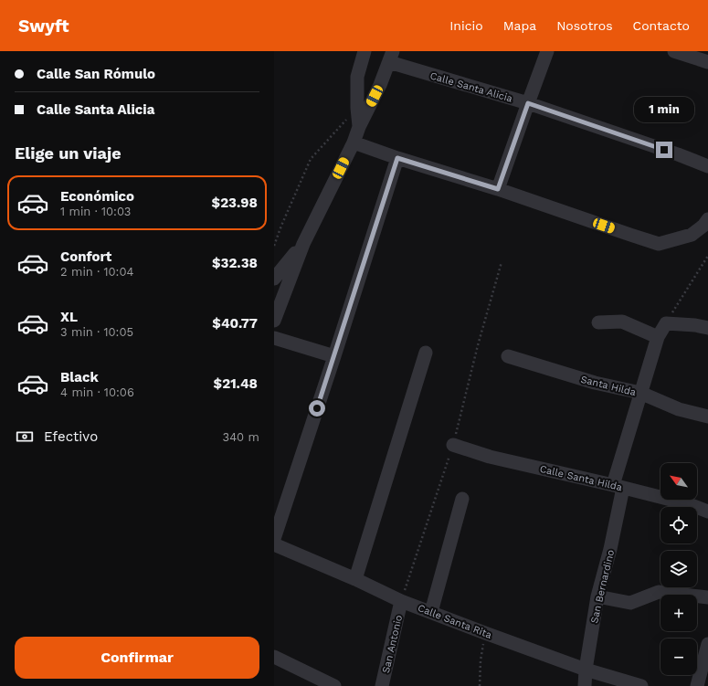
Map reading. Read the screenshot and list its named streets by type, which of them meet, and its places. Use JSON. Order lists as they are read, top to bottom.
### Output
{
  "streets": {
    "street": [
      "Calle Santa Alicia",
      "Santa Hilda",
      "Calle Santa Hilda",
      "San Bernardino",
      "Calle Santa Rita",
      "San Antonio"
    ]
  },
  "crossings": [
    ["Santa Hilda", "San Bernardino"],
    ["Calle Santa Hilda", "San Bernardino"],
    ["San Bernardino", "Calle Santa Rita"],
    ["Calle Santa Rita", "San Antonio"]
  ],
  "north": "top left",
  "page": {
    "header": "Swyft",
    "nav": [
      "Inicio",
      "Mapa",
      "Nosotros",
      "Contacto"
    ],
    "banner": ["Calle San Rómulo", "Calle Santa Alicia"],
    "bubble": "1 min",
    "heading": "Elige un viaje",
    "list": [
      {
        "name": "Económico",
        "note": "1 min · 10:03",
        "value": "$23.98"
      },
      {
        "name": "Confort",
        "note": "2 min · 10:04",
        "value": "$32.38"
      },
      {
        "name": "XL",
        "note": "3 min · 10:05",
        "value": "$40.77"
      },
      {
        "name": "Black",
        "note": "4 min · 10:06",
        "value": "$21.48"
      }
    ],
    "pay": ["Efectivo", "340 m"],
    "map_buttons": ["+", "−"],
    "buttons": "Confirmar"
  }
}
